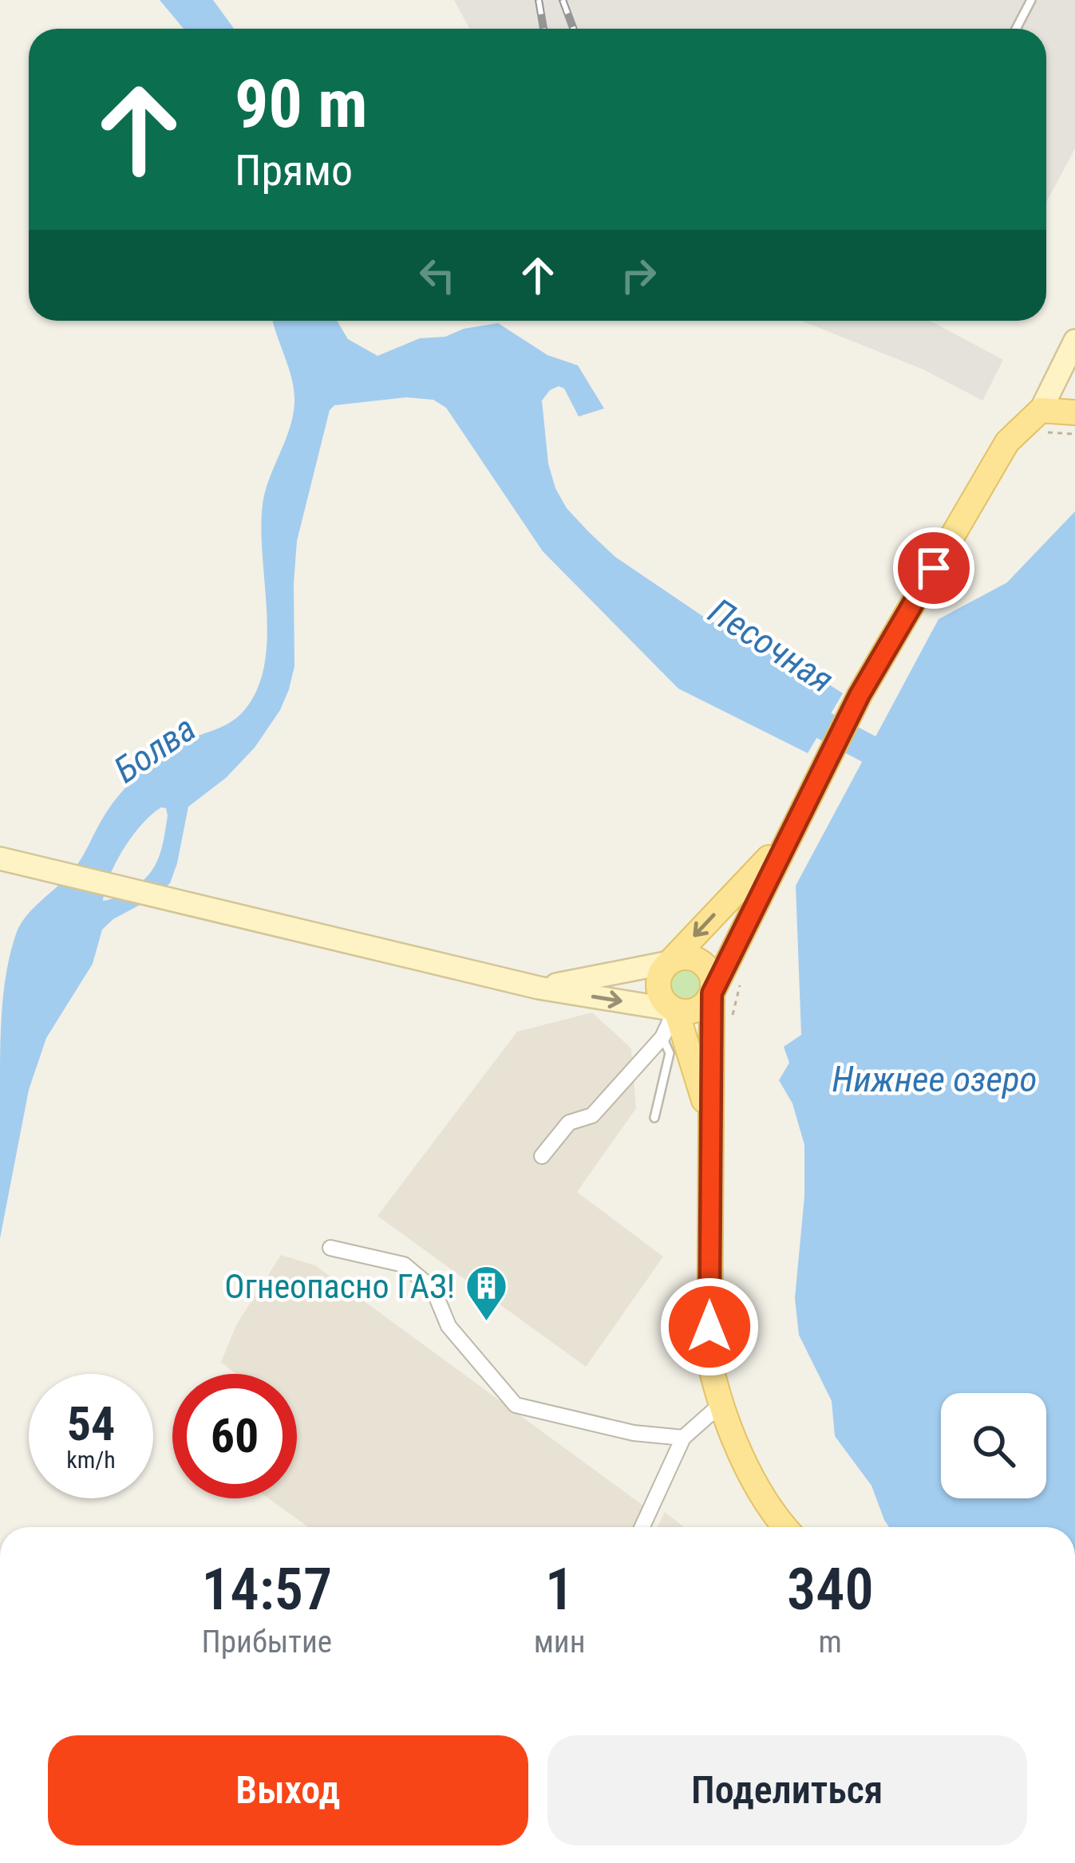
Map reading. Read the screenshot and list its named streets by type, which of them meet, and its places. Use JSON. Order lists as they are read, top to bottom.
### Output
{
  "water": ["Песочная", "Болва", "Нижнее озеро"],
  "places": {
    "building": ["Огнеопасно ГАЗ!"]
  },
  "page": {
    "turn": ["90 m", "Прямо"],
    "speed": "54 km/h",
    "limit": "60",
    "eta": [
      "14:57",
      "Прибытие",
      "1",
      "мин",
      "340",
      "m"
    ],
    "buttons": ["Выход", "Поделиться"]
  }
}
